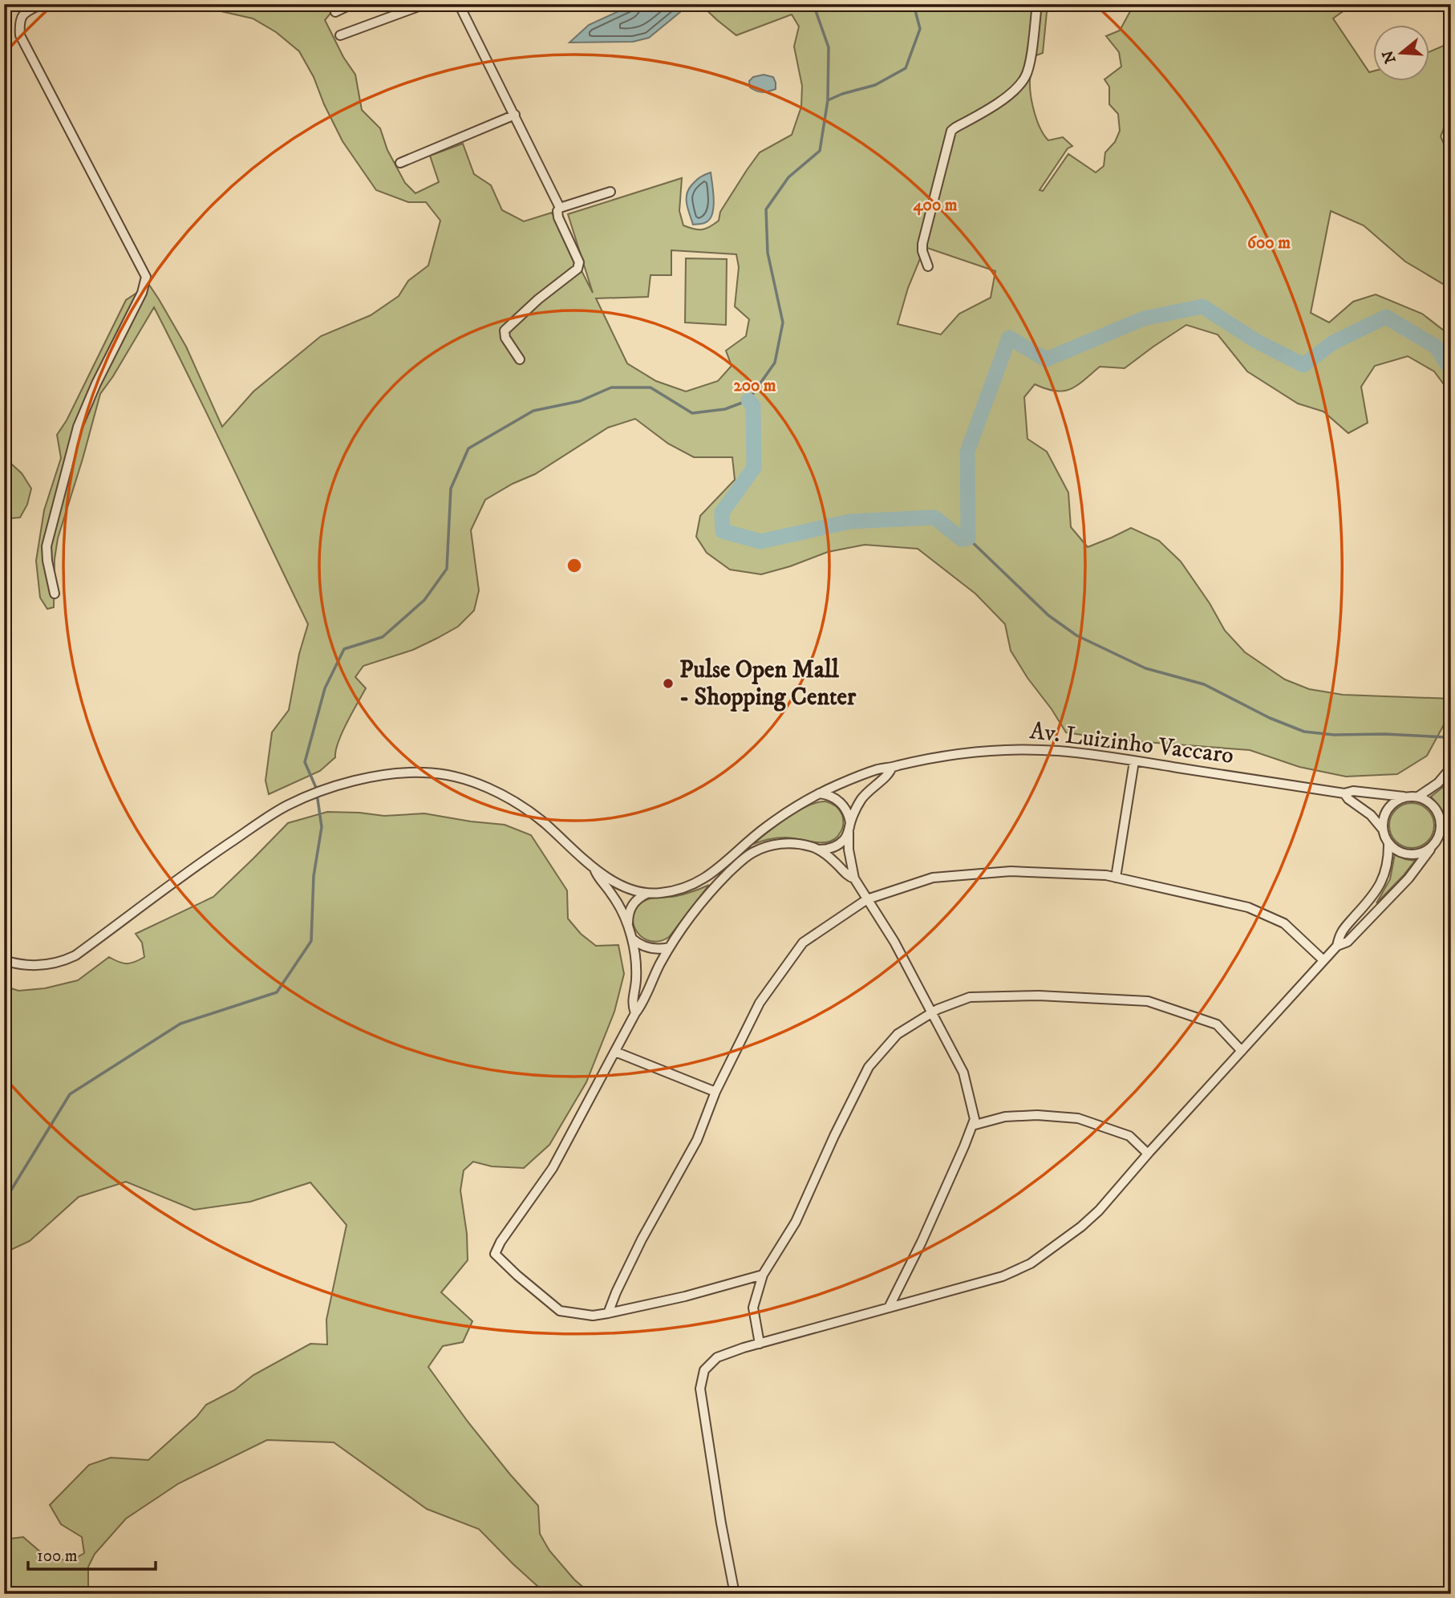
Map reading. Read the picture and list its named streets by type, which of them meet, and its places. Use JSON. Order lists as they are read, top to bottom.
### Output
{
  "streets": {
    "street": ["Av. Luizinho Vaccaro"]
  },
  "places": ["Pulse Open Mall - Shopping Center"],
  "scale_bar": "100 m",
  "north": "left",
  "rings": ["400 m", "600 m", "200 m"]
}
